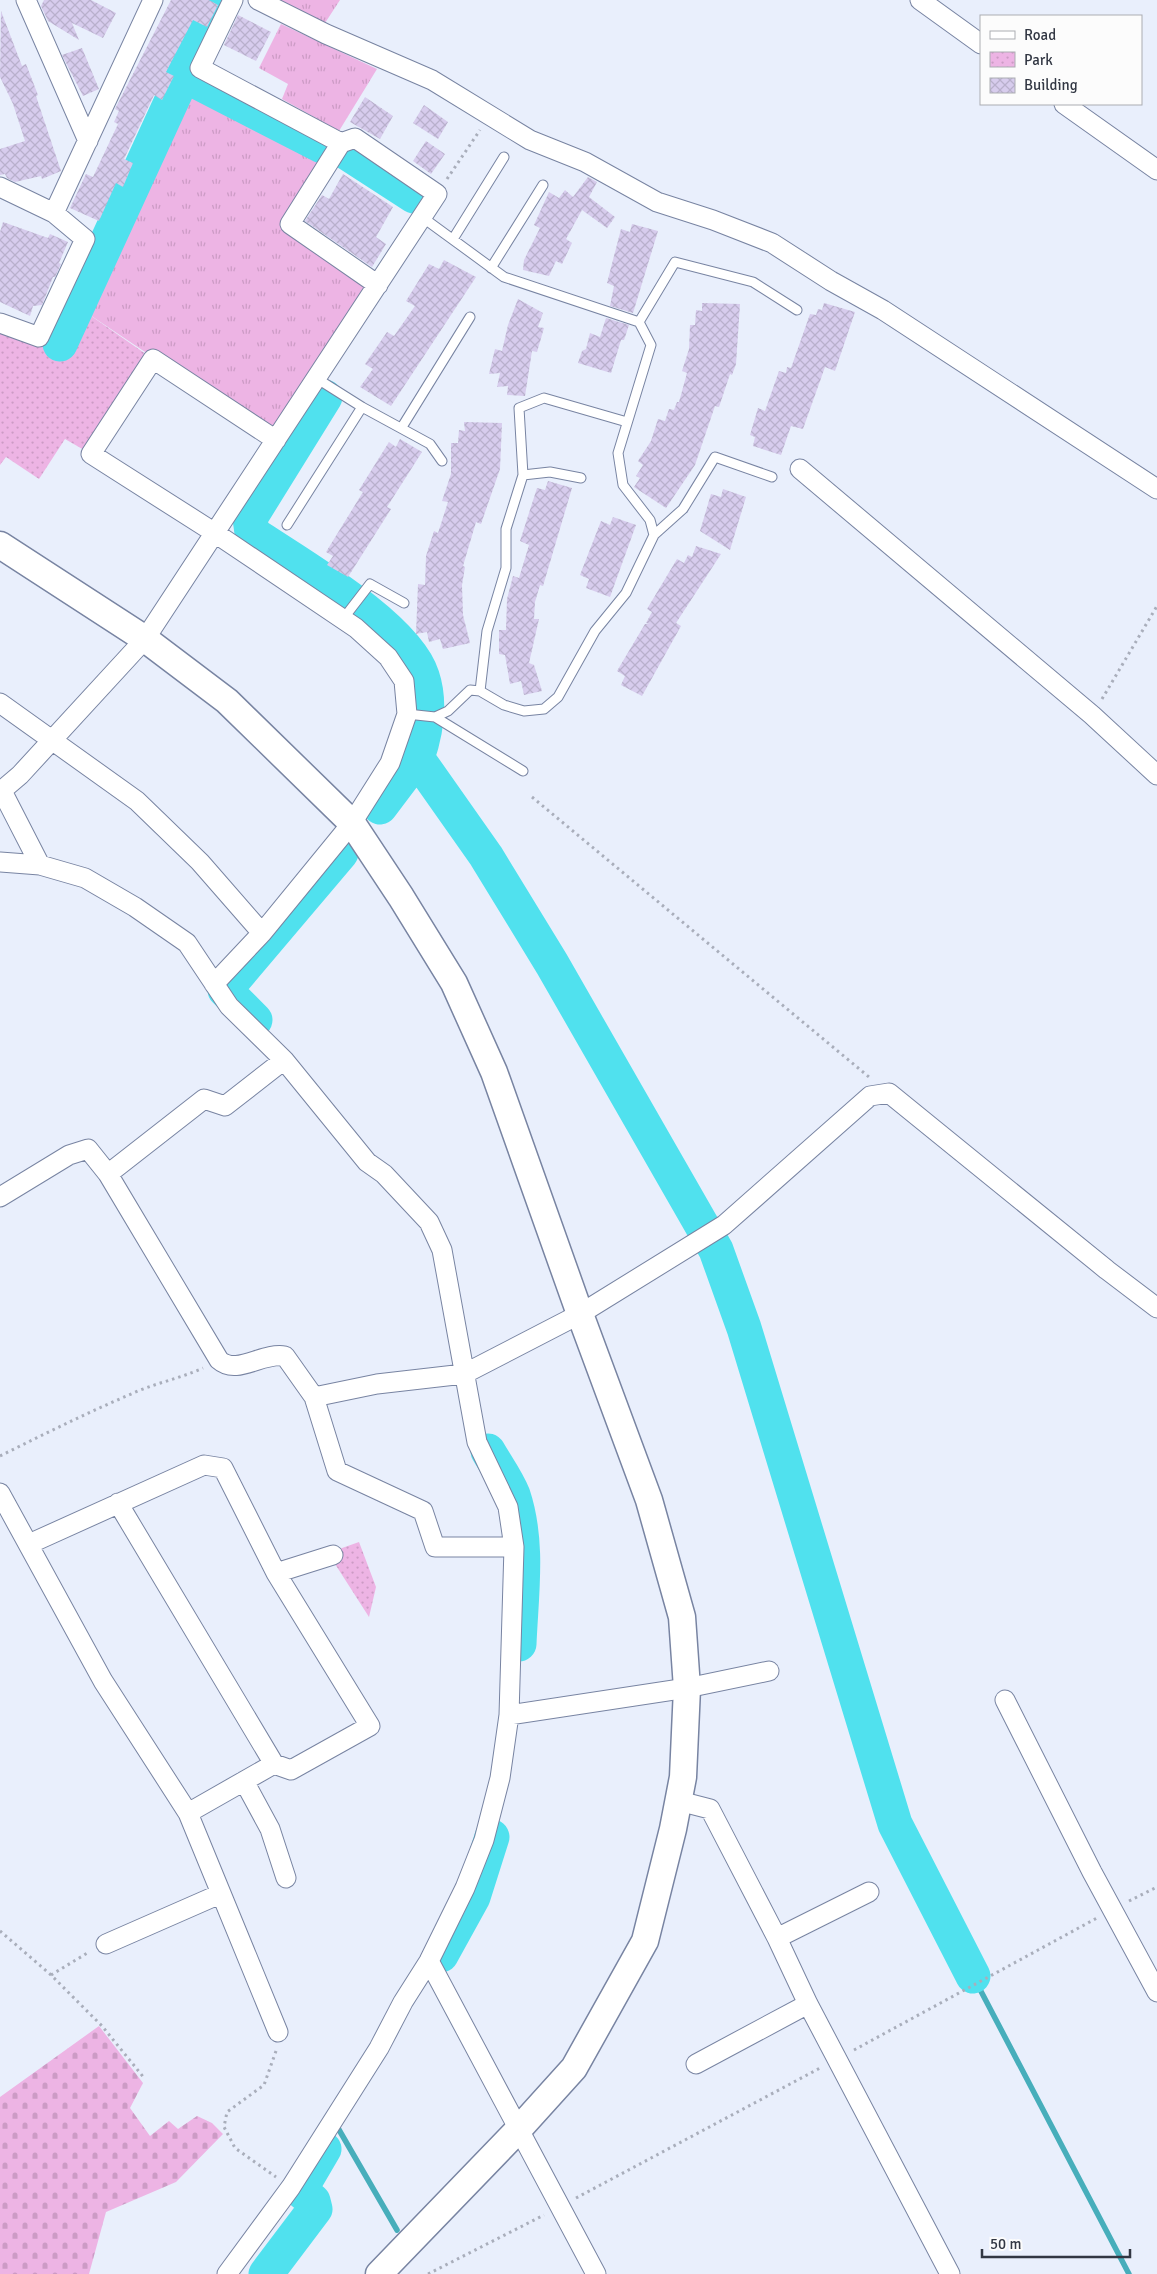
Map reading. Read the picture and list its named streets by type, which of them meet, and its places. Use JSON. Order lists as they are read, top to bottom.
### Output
{
  "legend": ["Road", "Park", "Building"],
  "scale_bar": "50 m"
}
